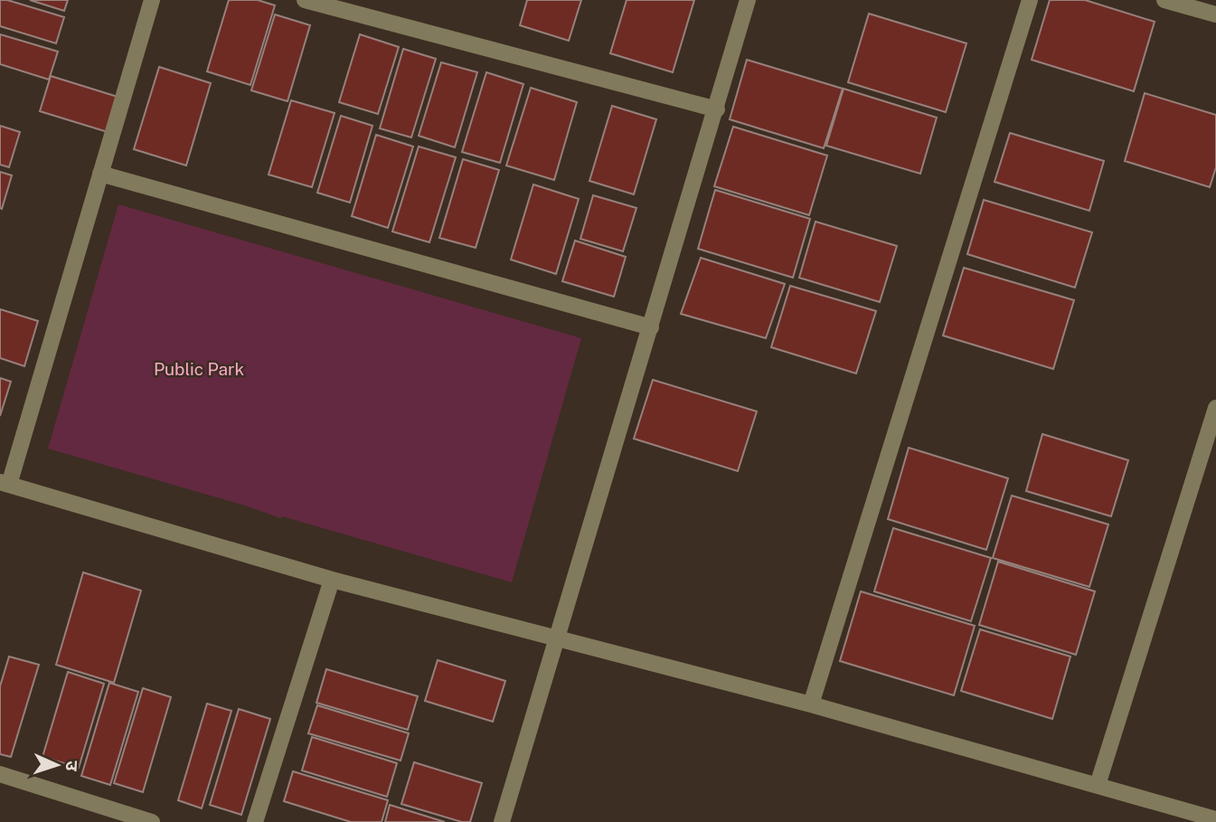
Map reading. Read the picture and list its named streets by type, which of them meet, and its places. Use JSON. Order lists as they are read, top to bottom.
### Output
{
  "parks": ["Public Park"],
  "north": "right"
}
